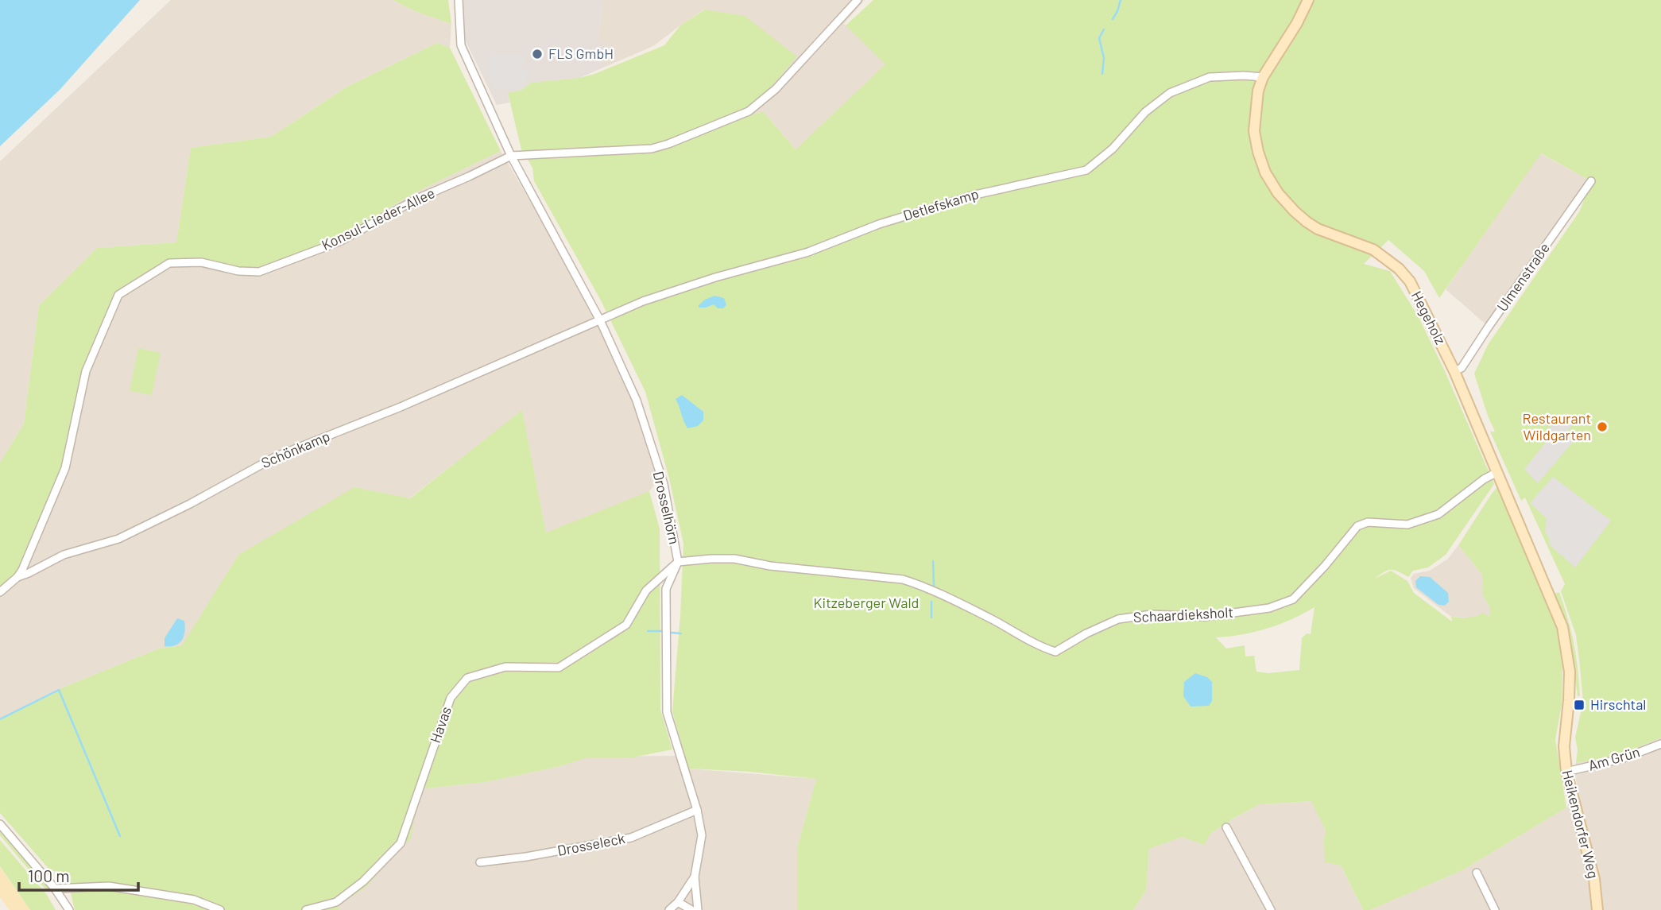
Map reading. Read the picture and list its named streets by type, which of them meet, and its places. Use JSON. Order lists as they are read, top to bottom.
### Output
{
  "streets": {
    "street": [
      "Detlefskamp",
      "Konsul-Lieder-Allee",
      "Ulmenstraße",
      "Hegeholz",
      "Schönkamp",
      "Drosselhörn",
      "Schaardieksholt",
      "Havas",
      "Am Grün",
      "Heikendorfer Weg",
      "Drosseleck"
    ]
  },
  "crossings": [
    ["Detlefskamp", "Hegeholz"],
    ["Detlefskamp", "Schönkamp"],
    ["Detlefskamp", "Drosselhörn"],
    ["Konsul-Lieder-Allee", "Schönkamp"],
    ["Konsul-Lieder-Allee", "Drosselhörn"],
    ["Ulmenstraße", "Hegeholz"],
    ["Hegeholz", "Schaardieksholt"],
    ["Hegeholz", "Heikendorfer Weg"],
    ["Schönkamp", "Drosselhörn"],
    ["Drosselhörn", "Schaardieksholt"],
    ["Drosselhörn", "Havas"],
    ["Drosselhörn", "Drosseleck"],
    ["Schaardieksholt", "Havas"],
    ["Am Grün", "Heikendorfer Weg"]
  ],
  "parks": ["Kitzeberger Wald"],
  "places": {
    "other": ["FLS GmbH", "Restaurant Wildgarten"],
    "transit": ["Hirschtal"]
  },
  "scale_bar": "100 m"
}
